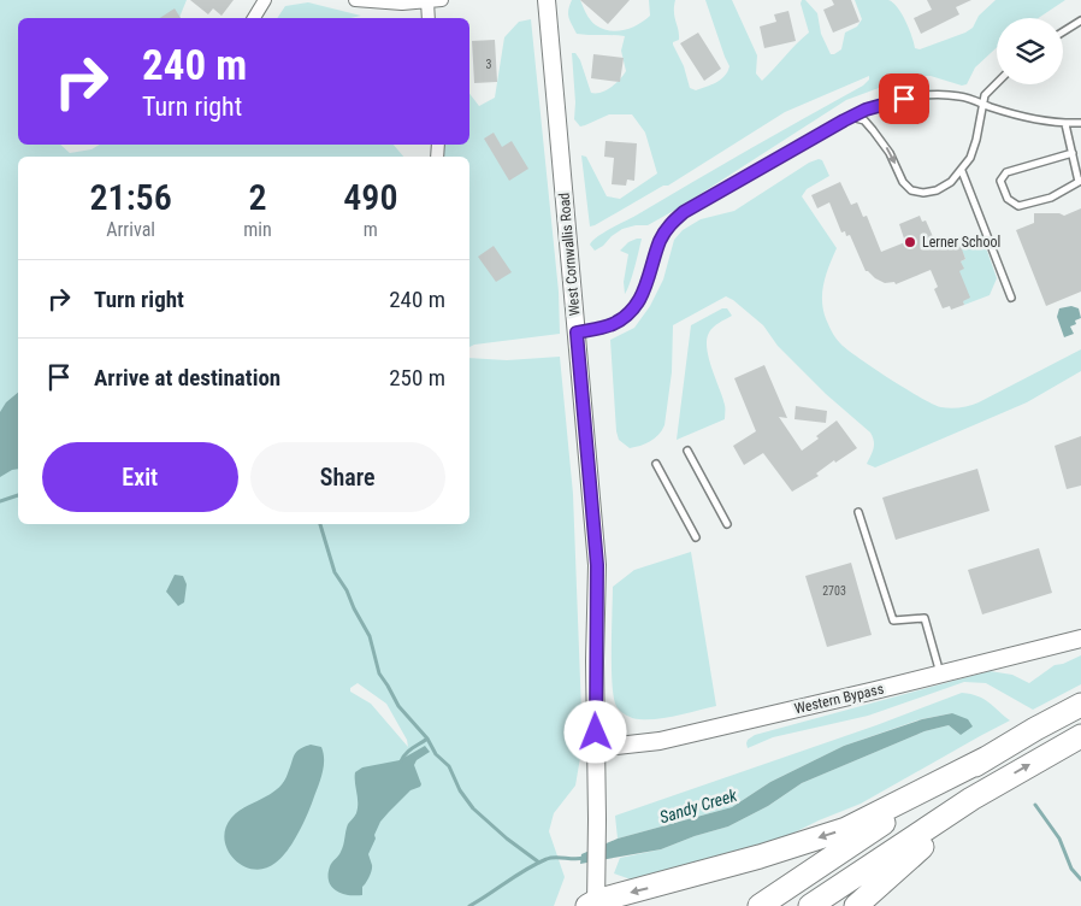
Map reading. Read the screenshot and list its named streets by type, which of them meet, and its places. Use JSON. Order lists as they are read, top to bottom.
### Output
{
  "streets": {
    "street": ["West Cornwallis Road", "Western Bypass"]
  },
  "crossings": [
    ["West Cornwallis Road", "Western Bypass"]
  ],
  "water": ["Sandy Creek"],
  "places": ["Lerner School"],
  "house_numbers": ["3", "2703"],
  "page": {
    "turn": ["240 m", "Turn right"],
    "eta": [
      "21:56",
      "Arrival",
      "2",
      "min",
      "490",
      "m"
    ],
    "list": [
      {
        "name": "Turn right",
        "value": "240 m"
      },
      {
        "name": "Arrive at destination",
        "value": "250 m"
      }
    ],
    "buttons": ["Exit", "Share"]
  }
}
